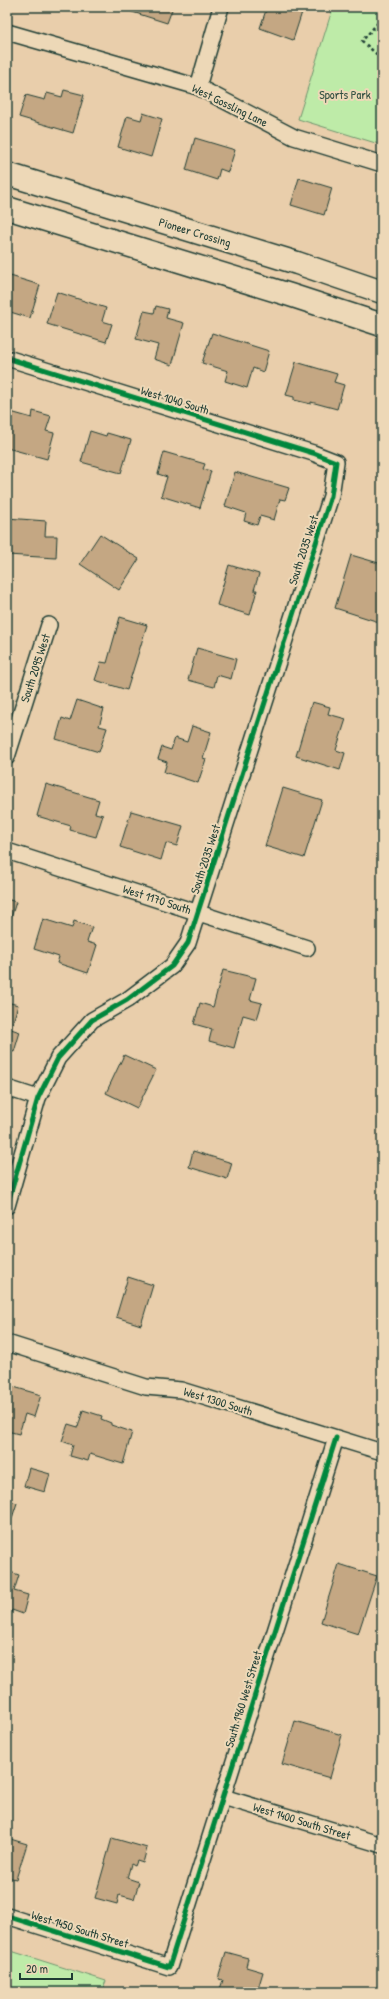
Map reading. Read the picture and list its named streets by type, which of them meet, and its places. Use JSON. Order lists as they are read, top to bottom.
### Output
{
  "streets": {
    "highway": ["Pioneer Crossing"],
    "street": [
      "West Gossling Lane",
      "West 1040 South",
      "South 2035 West",
      "South 2095 West",
      "West 1170 South",
      "West 1300 South",
      "South 1960 West Street",
      "West 1400 South Street",
      "West 1450 South Street"
    ]
  },
  "crossings": [
    ["West 1040 South", "South 2035 West"],
    ["South 2035 West", "West 1170 South"],
    ["West 1300 South", "South 1960 West Street"],
    ["South 1960 West Street", "West 1400 South Street"],
    ["South 1960 West Street", "West 1450 South Street"]
  ],
  "parks": ["Sports Park"],
  "scale_bar": "20 m"
}
